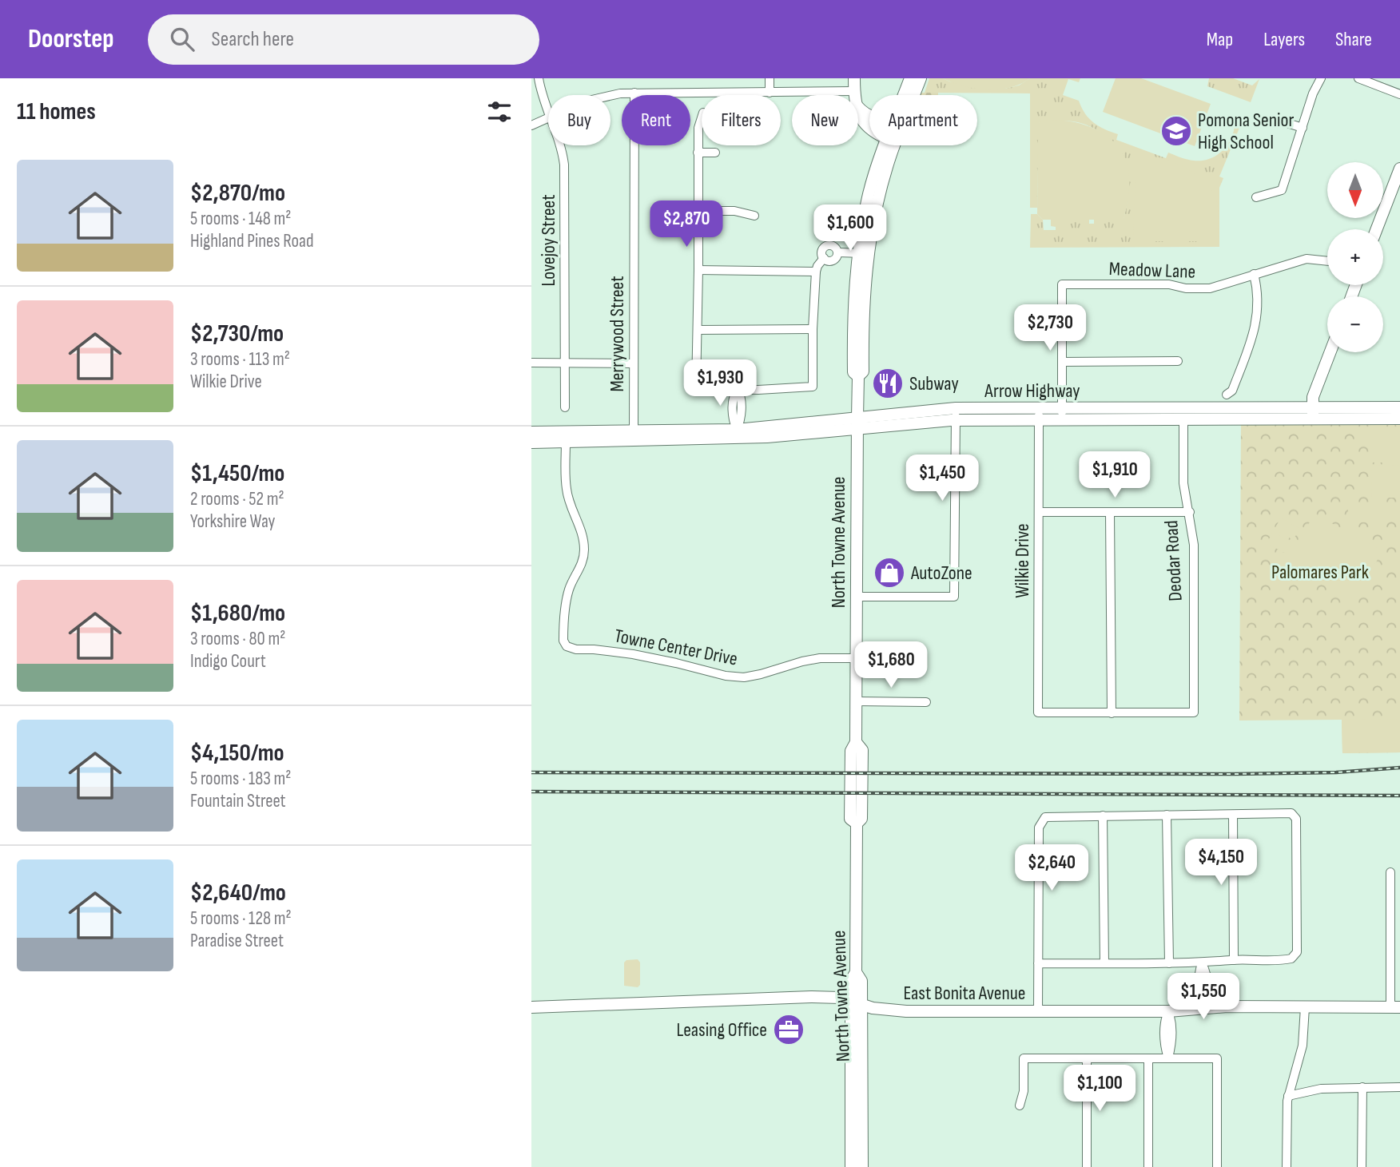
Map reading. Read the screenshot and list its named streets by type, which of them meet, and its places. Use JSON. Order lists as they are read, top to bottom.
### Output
{
  "streets": {
    "main road": [
      "Arrow Highway",
      "North Towne Avenue",
      "Deodar Road",
      "East Bonita Avenue"
    ],
    "street": [
      "Lovejoy Street",
      "Meadow Lane",
      "Merrywood Street",
      "Wilkie Drive",
      "Towne Center Drive"
    ]
  },
  "crossings": [
    ["Merrywood Street", "Arrow Highway"],
    ["Arrow Highway", "North Towne Avenue"],
    ["Arrow Highway", "Wilkie Drive"],
    ["Arrow Highway", "Deodar Road"],
    ["Arrow Highway", "Towne Center Drive"],
    ["North Towne Avenue", "Towne Center Drive"],
    ["North Towne Avenue", "East Bonita Avenue"],
    ["Wilkie Drive", "Deodar Road"]
  ],
  "parks": ["Palomares Park"],
  "places": {
    "school or university": ["Pomona Senior High School"],
    "restaurant": ["Subway"],
    "shop": ["AutoZone"],
    "office": ["Leasing Office"]
  },
  "north": "bottom",
  "page": {
    "header": "Doorstep",
    "search": "Search here",
    "nav": ["Map", "Layers", "Share"],
    "heading": "11 homes",
    "chip": [
      "Buy",
      "Rent",
      "Filters",
      "New",
      "Apartment"
    ],
    "list": [
      {
        "name": "$2,870/mo",
        "note": "5 rooms · 148 m² · Highland Pines Road"
      },
      {
        "name": "$2,730/mo",
        "note": "3 rooms · 113 m² · Wilkie Drive"
      },
      {
        "name": "$1,450/mo",
        "note": "2 rooms · 52 m² · Yorkshire Way"
      },
      {
        "name": "$1,680/mo",
        "note": "3 rooms · 80 m² · Indigo Court"
      },
      {
        "name": "$4,150/mo",
        "note": "5 rooms · 183 m² · Fountain Street"
      },
      {
        "name": "$2,640/mo",
        "note": "5 rooms · 128 m² · Paradise Street"
      }
    ],
    "map_buttons": ["+", "−"],
    "price": [
      "$2,870",
      "$1,600",
      "$2,730",
      "$1,930",
      "$1,910",
      "$1,450",
      "$1,680",
      "$4,150",
      "$2,640",
      "$1,550",
      "$1,100"
    ]
  }
}
